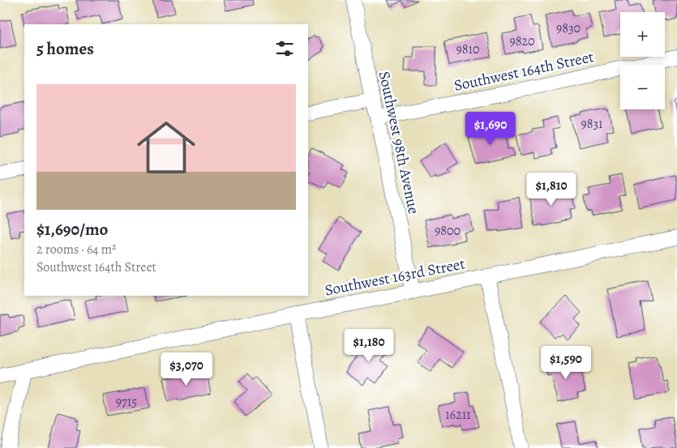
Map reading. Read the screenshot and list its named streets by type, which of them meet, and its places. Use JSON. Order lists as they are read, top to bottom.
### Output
{
  "streets": {
    "street": ["Southwest 164th Street", "Southwest 98th Avenue", "Southwest 163rd Street"]
  },
  "crossings": [
    ["Southwest 164th Street", "Southwest 98th Avenue"],
    ["Southwest 98th Avenue", "Southwest 163rd Street"]
  ],
  "house_numbers": [
    "9830",
    "9820",
    "9810",
    "9831",
    "9800",
    "9715",
    "16211"
  ],
  "page": {
    "map_buttons": ["+", "−"],
    "heading": "5 homes",
    "list": [
      {
        "name": "$1,690/mo",
        "note": "2 rooms · 64 m² · Southwest 164th Street"
      }
    ],
    "price": [
      "$1,690",
      "$1,810",
      "$1,180",
      "$1,590",
      "$3,070"
    ]
  }
}
